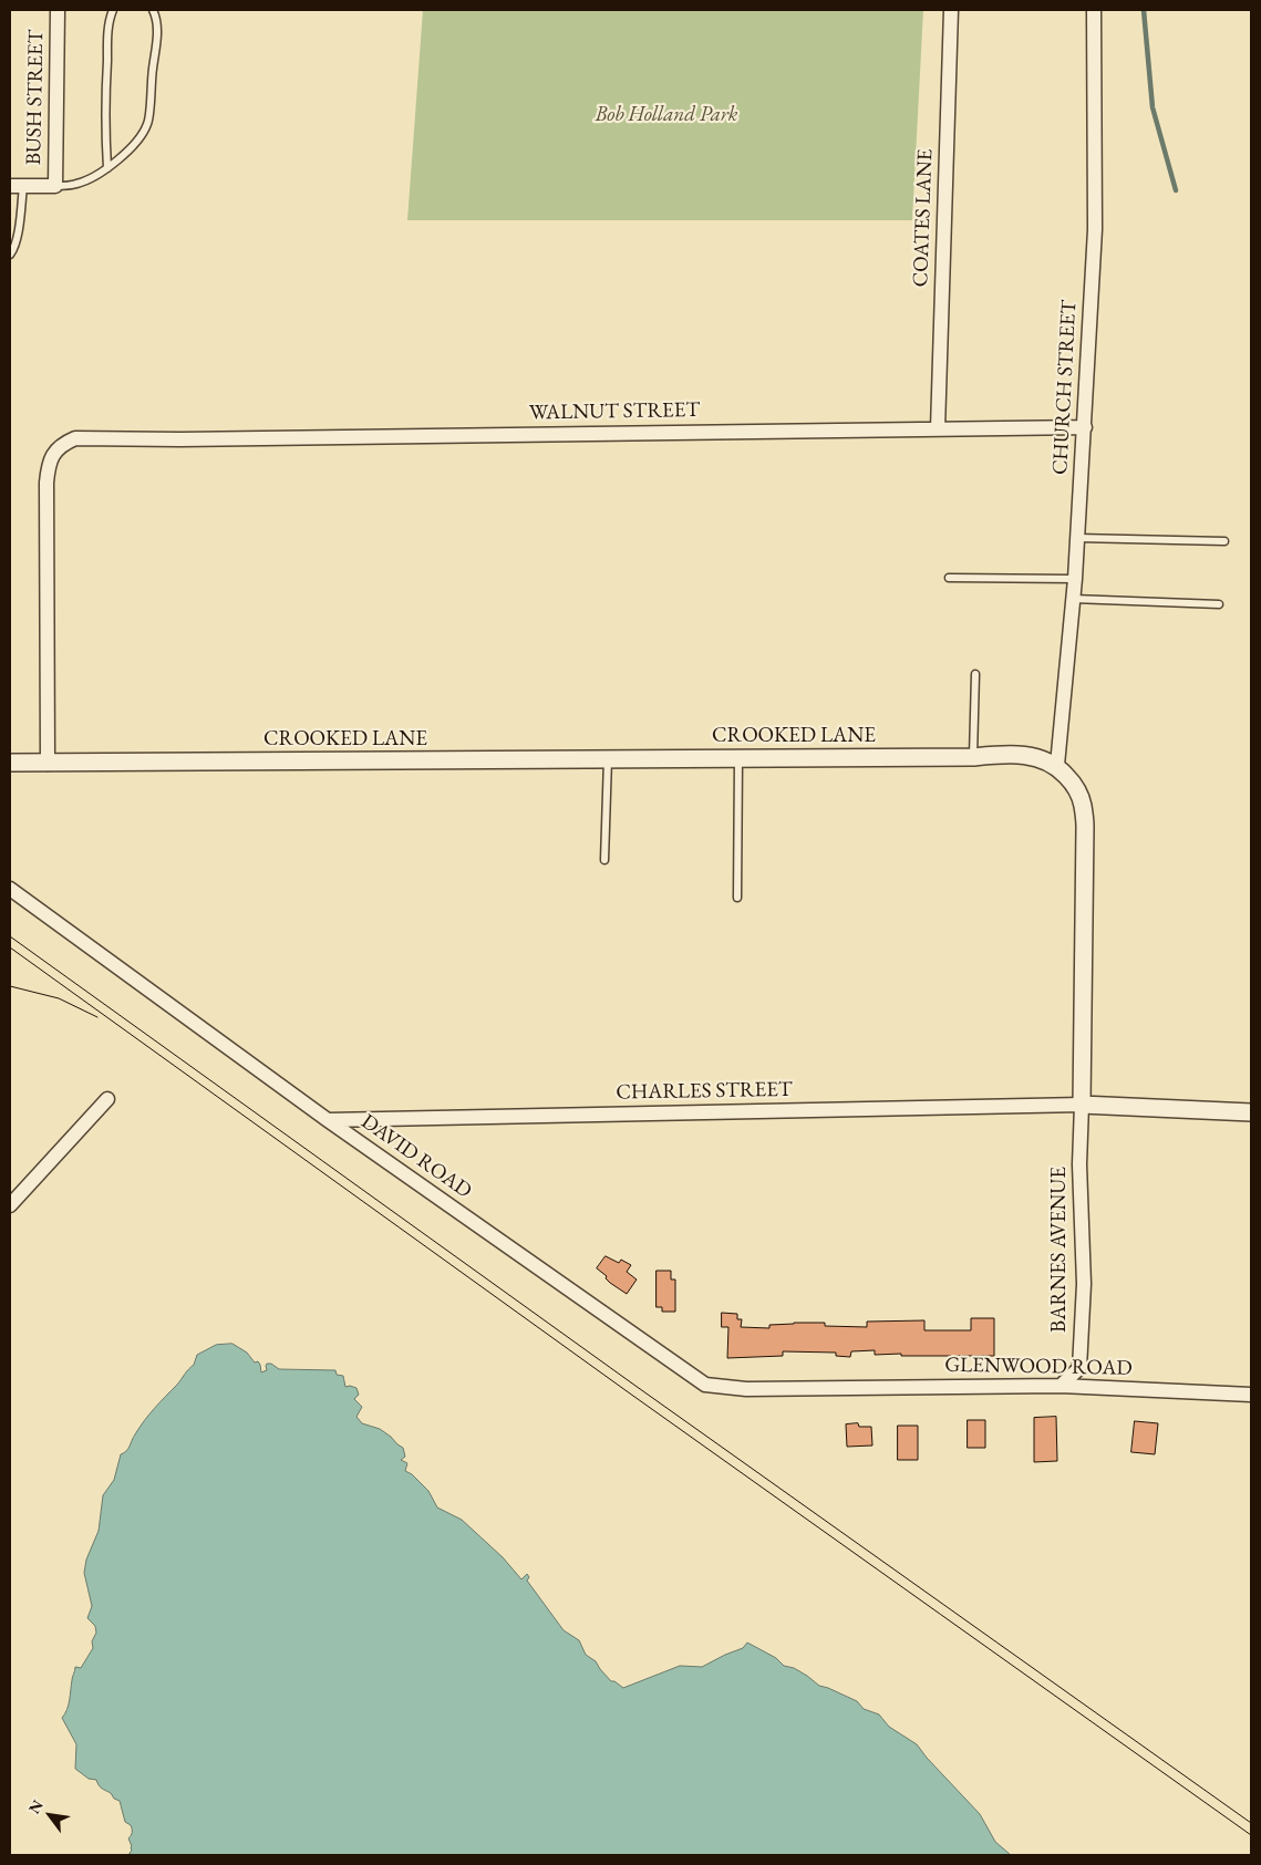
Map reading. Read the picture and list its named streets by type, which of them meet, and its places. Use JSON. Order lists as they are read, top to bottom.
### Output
{
  "streets": {
    "street": [
      "BUSH STREET",
      "COATES LANE",
      "CHURCH STREET",
      "WALNUT STREET",
      "CROOKED LANE",
      "CHARLES STREET",
      "DAVID ROAD",
      "BARNES AVENUE",
      "GLENWOOD ROAD"
    ]
  },
  "crossings": [
    ["COATES LANE", "WALNUT STREET"],
    ["CHURCH STREET", "WALNUT STREET"],
    ["CHURCH STREET", "CROOKED LANE"],
    ["WALNUT STREET", "CROOKED LANE"],
    ["CROOKED LANE", "CHARLES STREET"],
    ["CROOKED LANE", "BARNES AVENUE"],
    ["CHARLES STREET", "DAVID ROAD"],
    ["CHARLES STREET", "BARNES AVENUE"],
    ["DAVID ROAD", "GLENWOOD ROAD"],
    ["BARNES AVENUE", "GLENWOOD ROAD"]
  ],
  "parks": ["Bob Holland Park"],
  "north": "top left"
}
